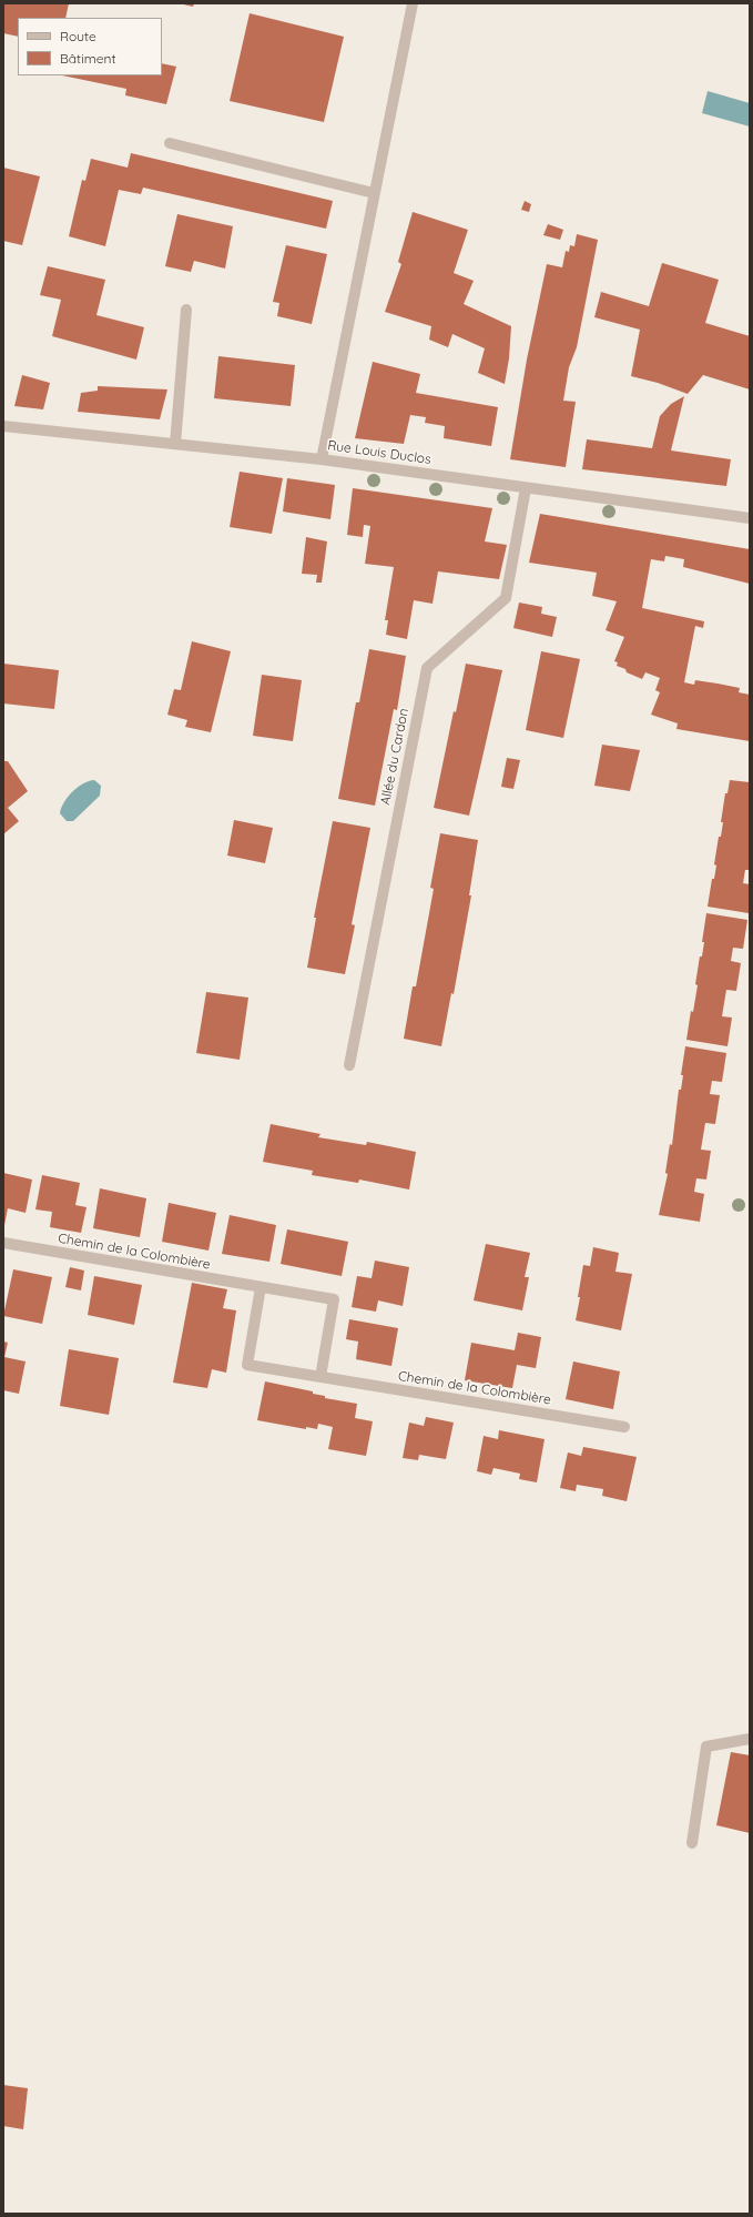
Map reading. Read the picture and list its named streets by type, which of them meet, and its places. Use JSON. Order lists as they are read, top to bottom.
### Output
{
  "streets": {
    "street": ["Rue Louis Duclos", "Allée du Cardon", "Chemin de la Colombière"]
  },
  "crossings": [
    ["Rue Louis Duclos", "Allée du Cardon"]
  ],
  "legend": ["Route", "Bâtiment"]
}
